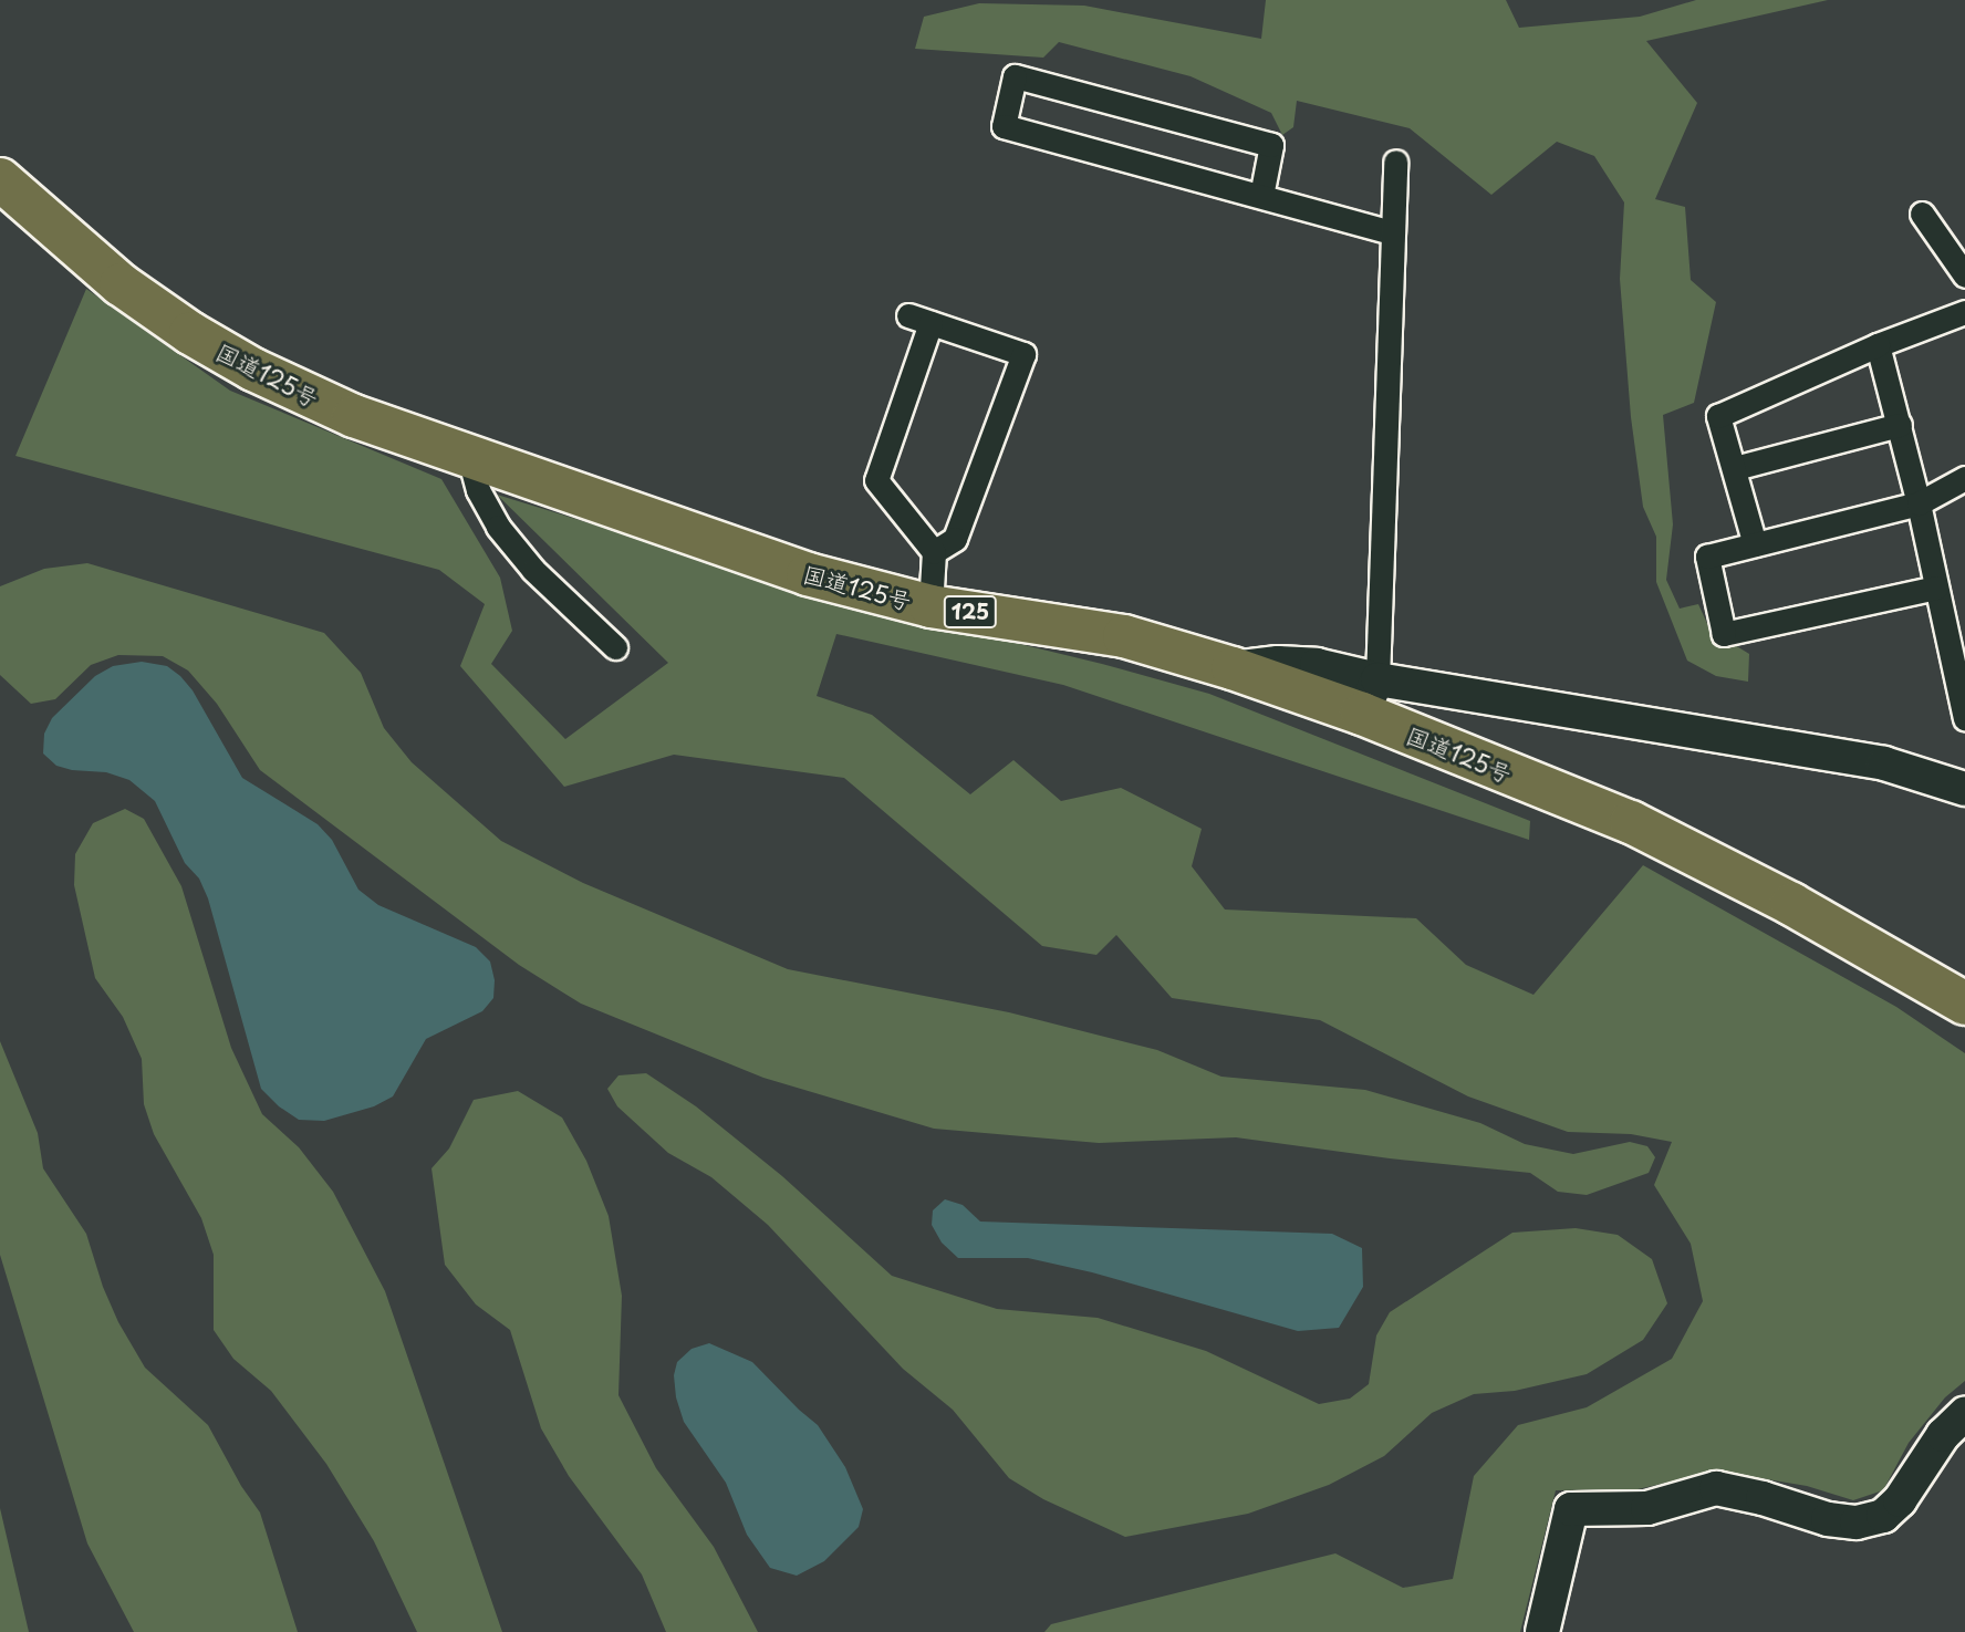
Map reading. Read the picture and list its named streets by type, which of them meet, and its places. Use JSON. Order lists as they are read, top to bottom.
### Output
{
  "streets": {
    "highway": ["国道125号", "125"]
  }
}
